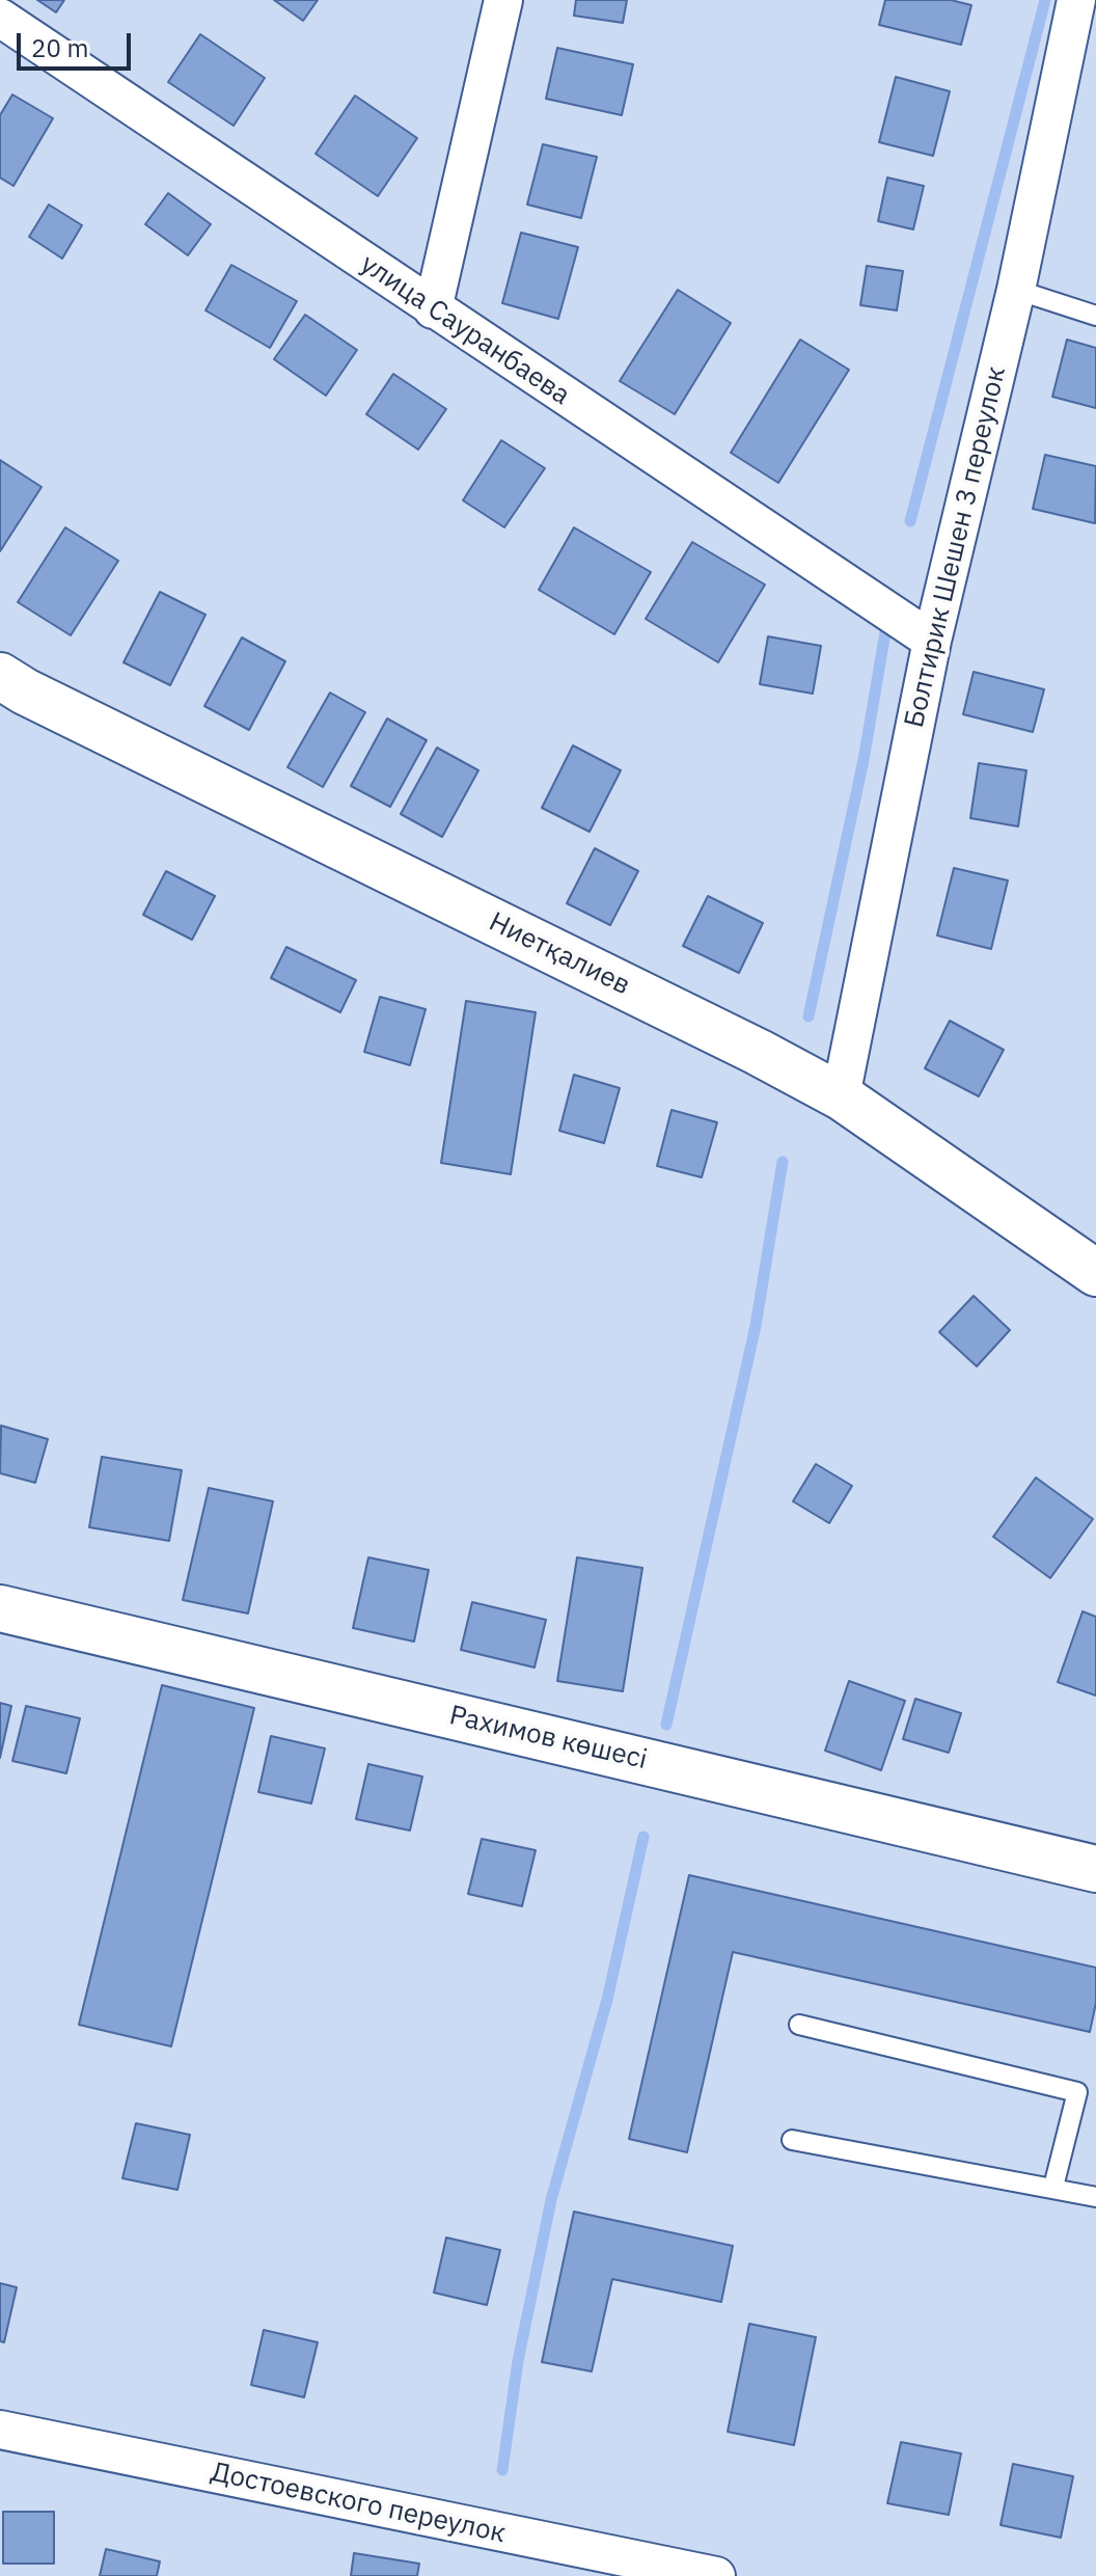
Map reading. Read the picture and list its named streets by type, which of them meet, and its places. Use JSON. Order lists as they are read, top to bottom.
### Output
{
  "streets": {
    "street": [
      "улица Сауранбаева",
      "Болтирик Шешен 3 переулок",
      "Ниетқалиев",
      "Рахимов көшесі",
      "Достоевского переулок"
    ]
  },
  "crossings": [
    ["улица Сауранбаева", "Болтирик Шешен 3 переулок"],
    ["Болтирик Шешен 3 переулок", "Ниетқалиев"]
  ],
  "scale_bar": "20 m"
}
